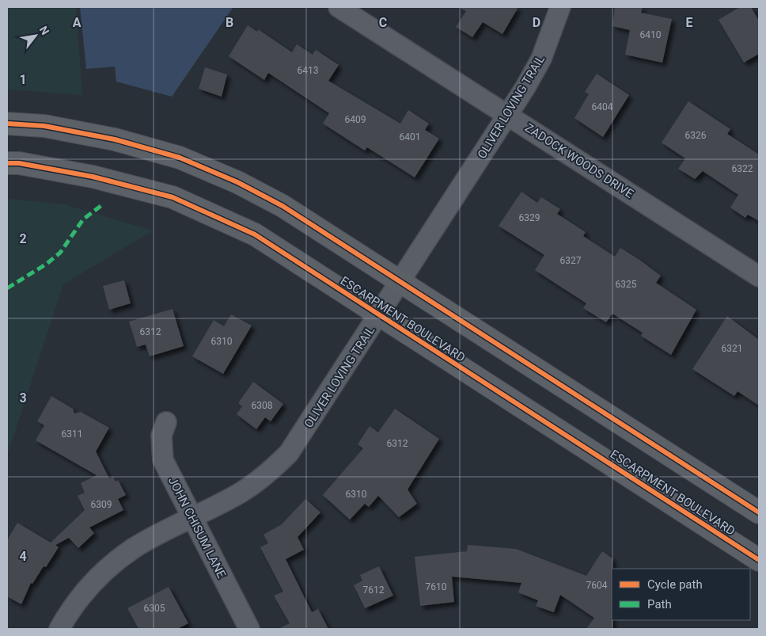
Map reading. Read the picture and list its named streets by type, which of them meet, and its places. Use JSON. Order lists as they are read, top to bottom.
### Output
{
  "streets": {
    "main road": ["ESCARPMENT BOULEVARD"],
    "street": ["OLIVER LOVING TRAIL", "ZADOCK WOODS DRIVE", "JOHN CHISUM LANE"]
  },
  "crossings": [
    ["OLIVER LOVING TRAIL", "ZADOCK WOODS DRIVE"],
    ["OLIVER LOVING TRAIL", "ESCARPMENT BOULEVARD"],
    ["OLIVER LOVING TRAIL", "JOHN CHISUM LANE"]
  ],
  "house_numbers": [
    "6410",
    "6413",
    "6404",
    "6409",
    "6326",
    "6401",
    "6322",
    "6329",
    "6327",
    "6325",
    "6312",
    "6310",
    "6321",
    "6308",
    "6311",
    "6312",
    "6310",
    "6309",
    "7604",
    "7610",
    "7612",
    "6305"
  ],
  "legend": ["Cycle path", "Path"],
  "north": "top right",
  "grid": {
    "columns": [
      "A",
      "B",
      "C",
      "D",
      "E"
    ],
    "rows": [
      "1",
      "2",
      "3",
      "4"
    ]
  }
}
